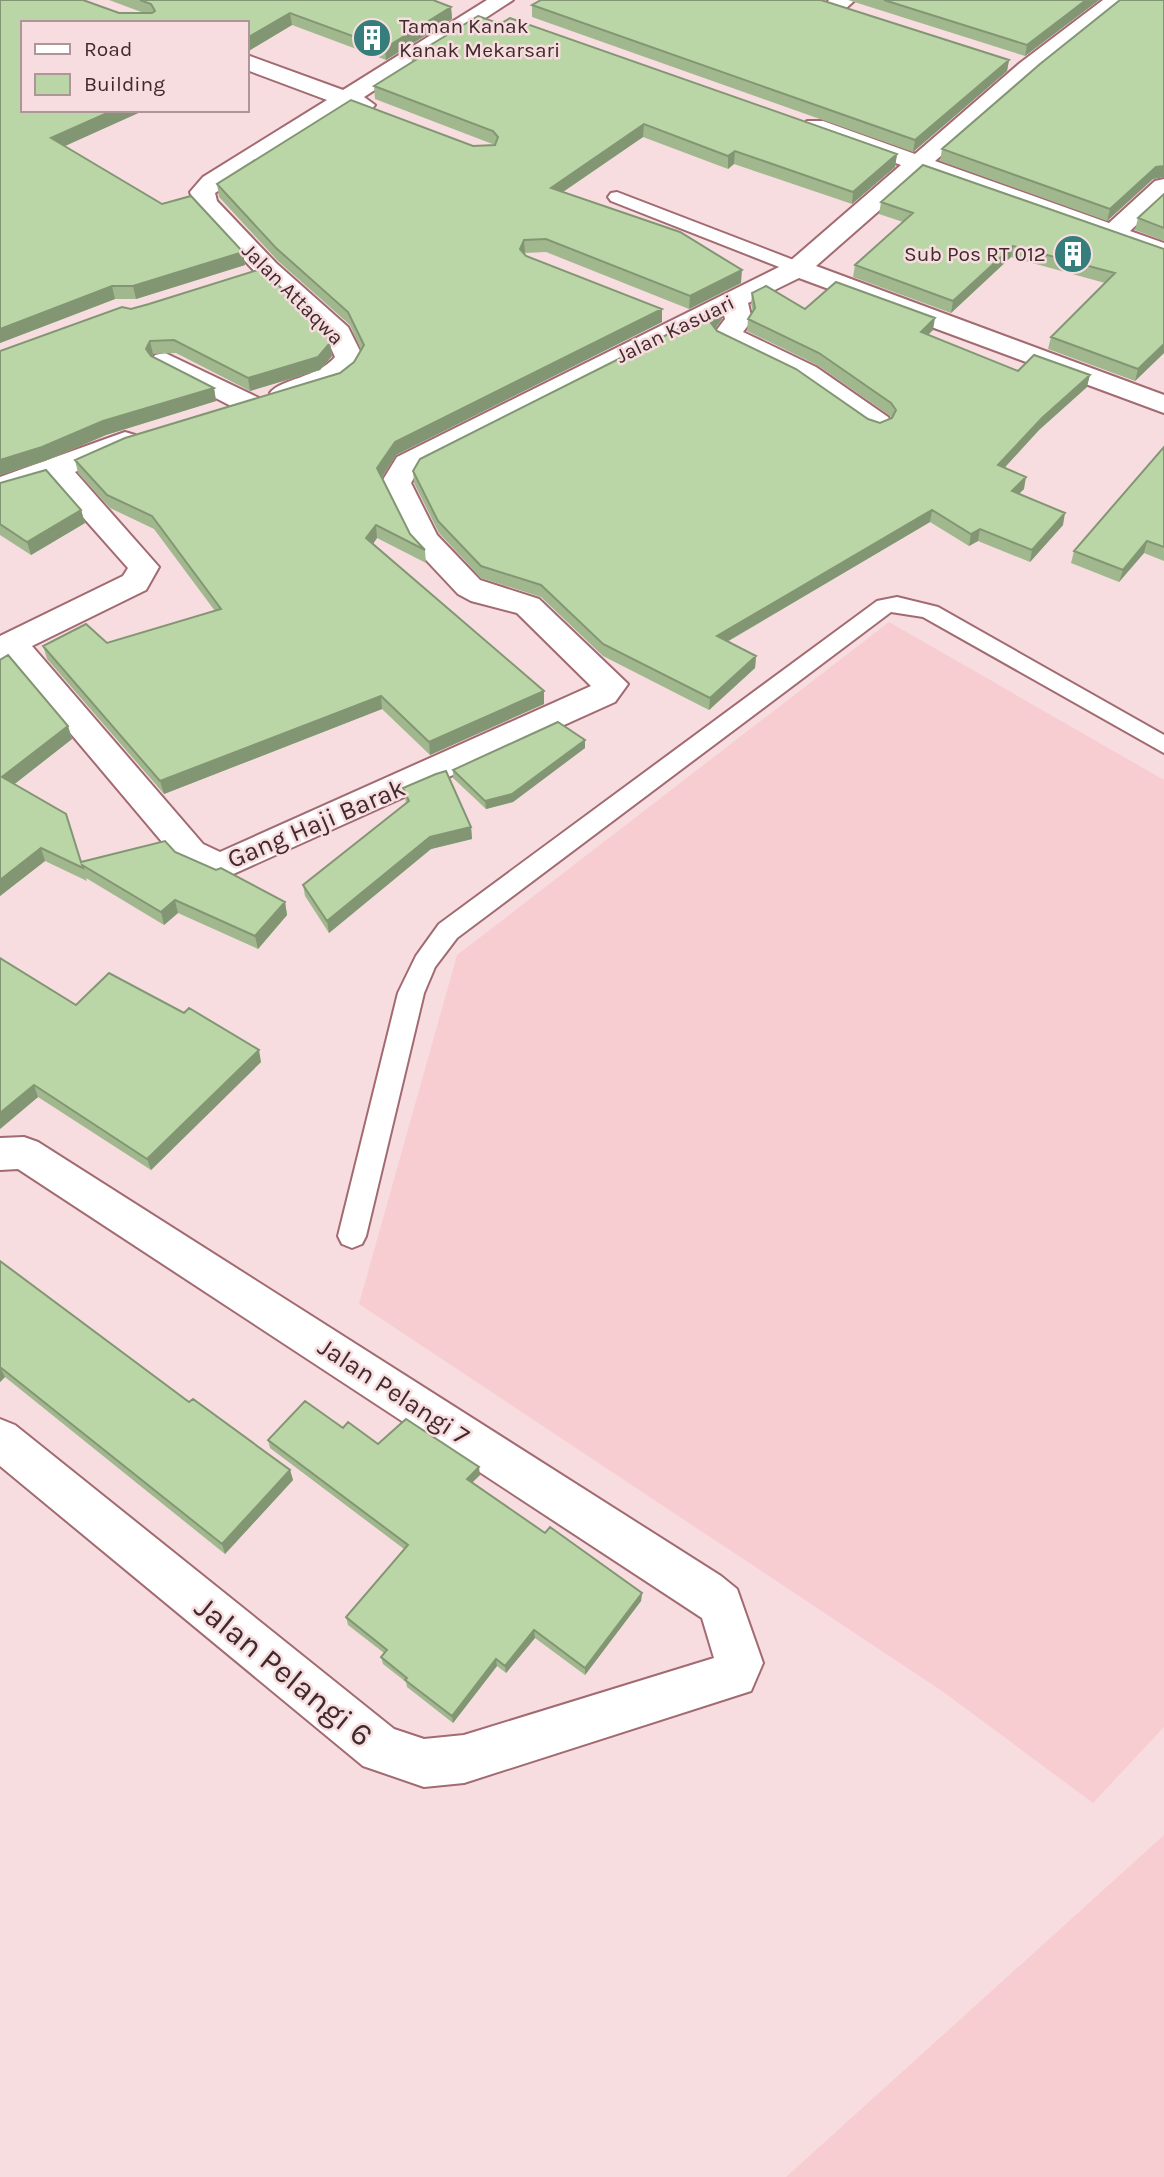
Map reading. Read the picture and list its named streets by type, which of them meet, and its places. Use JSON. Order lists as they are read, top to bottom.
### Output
{
  "streets": {
    "street": [
      "Jalan Attaqwa",
      "Jalan Kasuari",
      "Gang Haji Barak",
      "Jalan Pelangi 7",
      "Jalan Pelangi 6"
    ]
  },
  "crossings": [
    ["Jalan Kasuari", "Gang Haji Barak"],
    ["Jalan Pelangi 7", "Jalan Pelangi 6"]
  ],
  "places": {
    "building": ["Taman Kanak Kanak Mekarsari", "Sub Pos RT 012"]
  },
  "legend": ["Road", "Building"]
}
